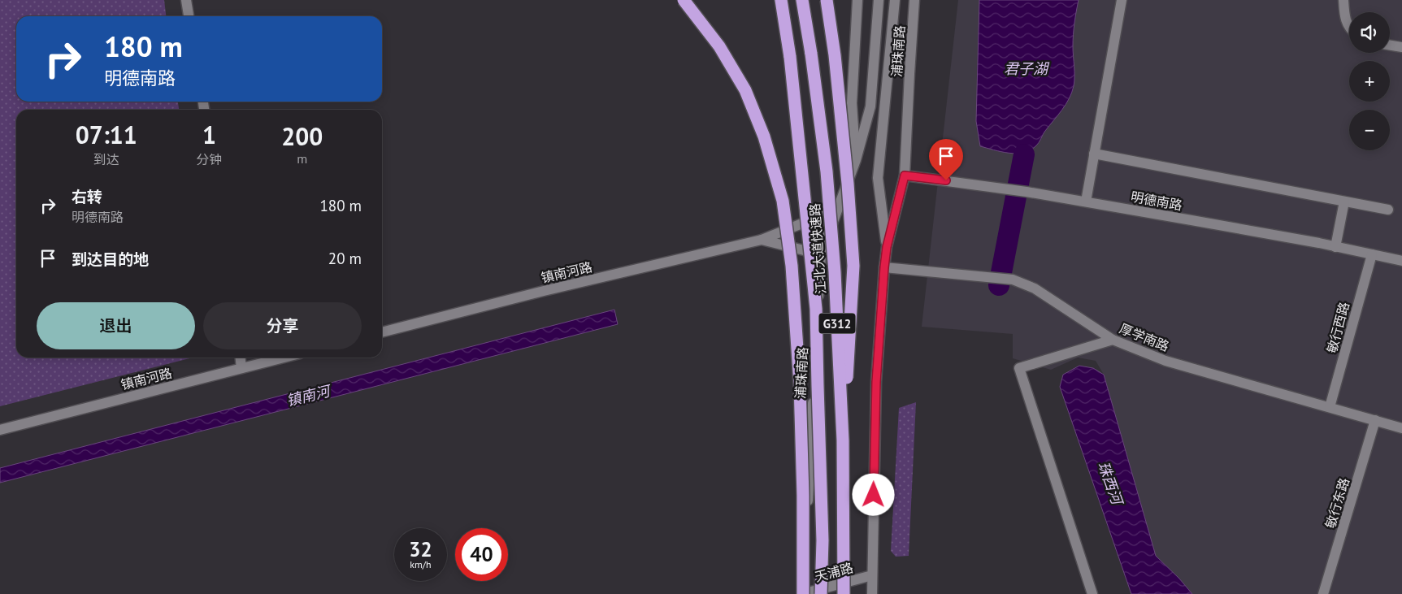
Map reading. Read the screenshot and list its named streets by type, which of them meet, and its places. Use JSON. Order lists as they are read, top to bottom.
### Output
{
  "streets": {
    "highway": ["江北大道快速路", "G312"],
    "street": [
      "浦珠南路",
      "明德南路",
      "镇南河路",
      "敏行西路",
      "厚学南路",
      "敏行东路",
      "天浦路"
    ]
  },
  "crossings": [
    ["浦珠南路", "明德南路"],
    ["浦珠南路", "镇南河路"],
    ["浦珠南路", "厚学南路"],
    ["浦珠南路", "天浦路"],
    ["明德南路", "敏行西路"],
    ["敏行西路", "厚学南路"],
    ["厚学南路", "敏行东路"]
  ],
  "water": ["君子湖", "镇南河", "珠西河"],
  "page": {
    "map_buttons": ["+", "−"],
    "turn": ["180 m", "明德南路"],
    "eta": [
      "07:11",
      "到达",
      "1",
      "分钟",
      "200",
      "m"
    ],
    "list": [
      {
        "name": "右转",
        "note": "明德南路",
        "value": "180 m"
      },
      {
        "name": "到达目的地",
        "value": "20 m"
      }
    ],
    "buttons": ["退出", "分享"],
    "speed": "32 km/h",
    "limit": "40"
  }
}
